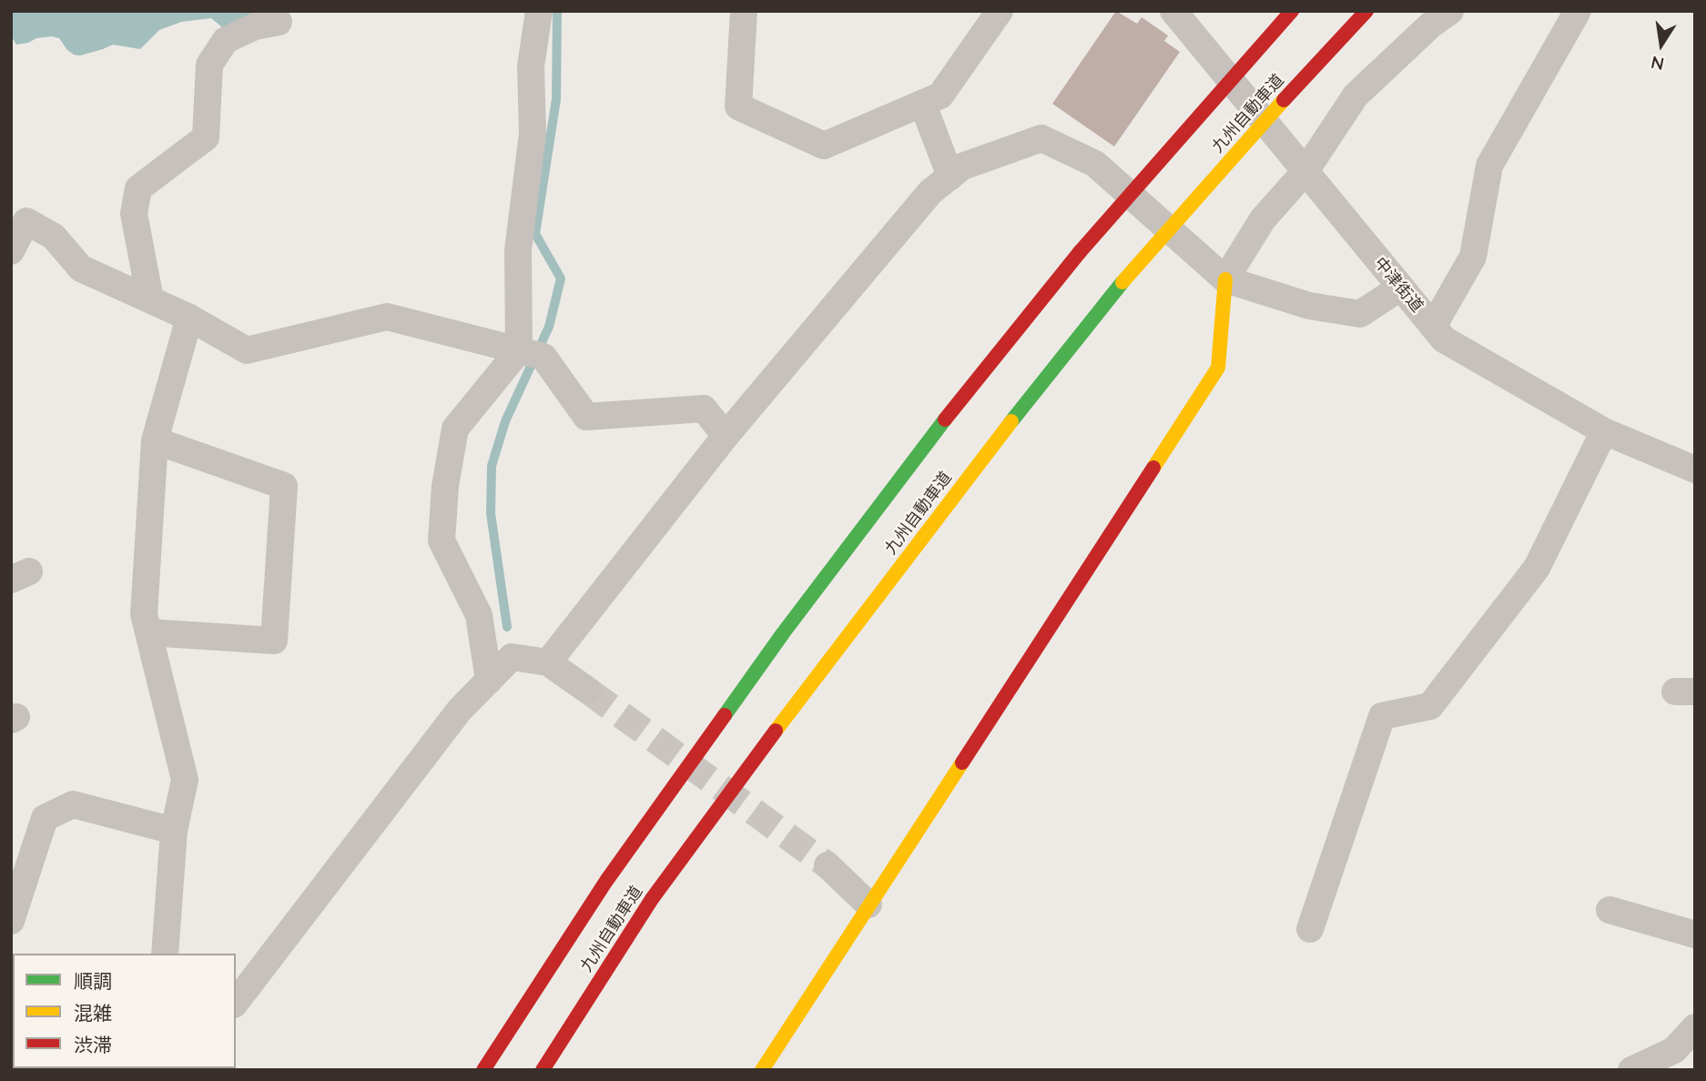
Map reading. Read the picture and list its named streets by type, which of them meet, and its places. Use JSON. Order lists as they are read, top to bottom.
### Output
{
  "streets": {
    "main road": ["九州自動車道"],
    "street": ["中津街道"]
  },
  "legend": ["順調", "混雑", "渋滞"],
  "north": "bottom"
}
